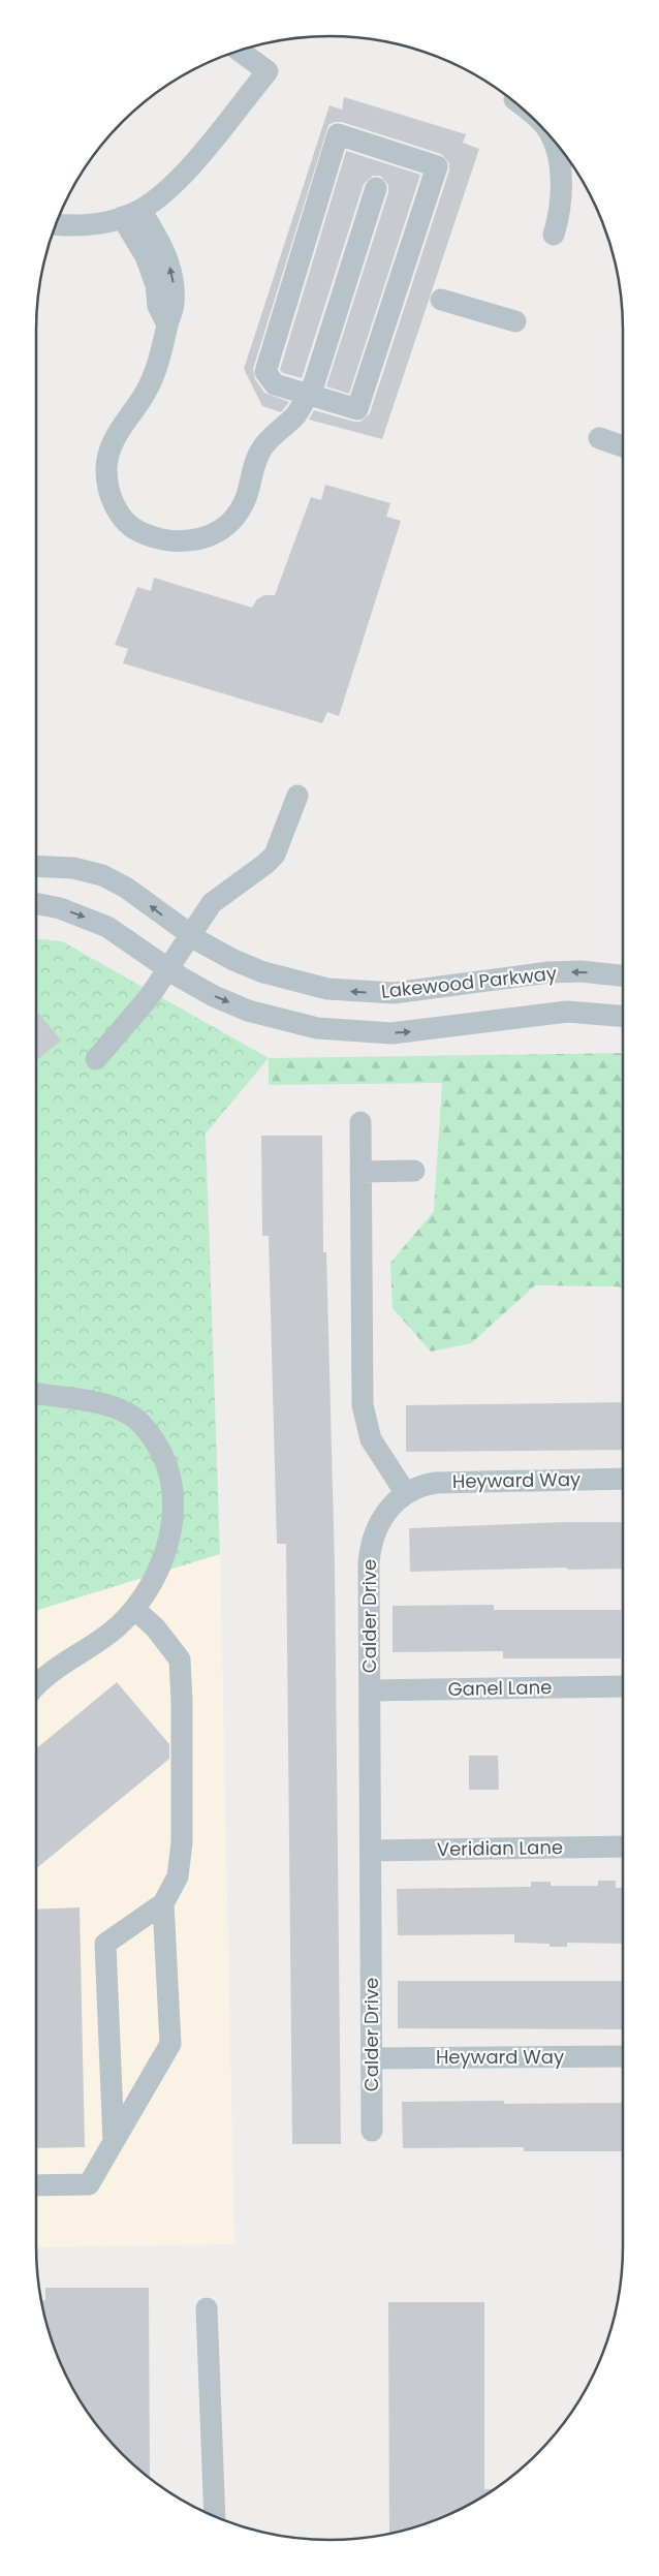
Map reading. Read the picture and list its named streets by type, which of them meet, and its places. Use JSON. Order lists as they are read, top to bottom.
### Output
{
  "streets": {
    "street": [
      "Lakewood Parkway",
      "Heyward Way",
      "Calder Drive",
      "Ganel Lane",
      "Veridian Lane"
    ]
  },
  "crossings": [
    ["Heyward Way", "Calder Drive"],
    ["Calder Drive", "Ganel Lane"],
    ["Calder Drive", "Veridian Lane"]
  ]
}
